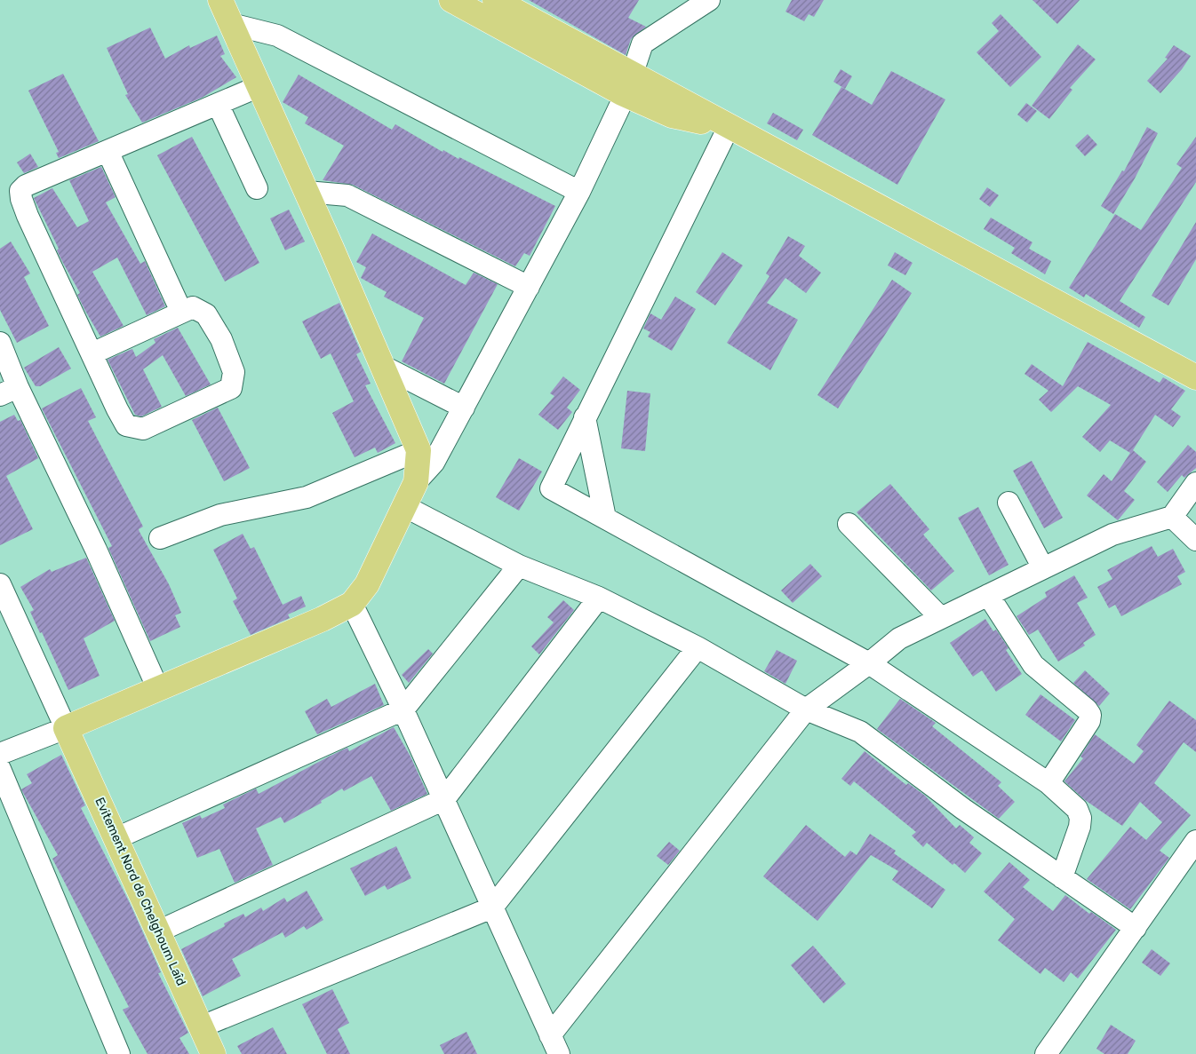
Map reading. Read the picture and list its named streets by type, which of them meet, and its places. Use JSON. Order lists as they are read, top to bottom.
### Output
{
  "streets": {
    "main road": ["Evitement Nord de Chelghoum Laîd"]
  }
}
